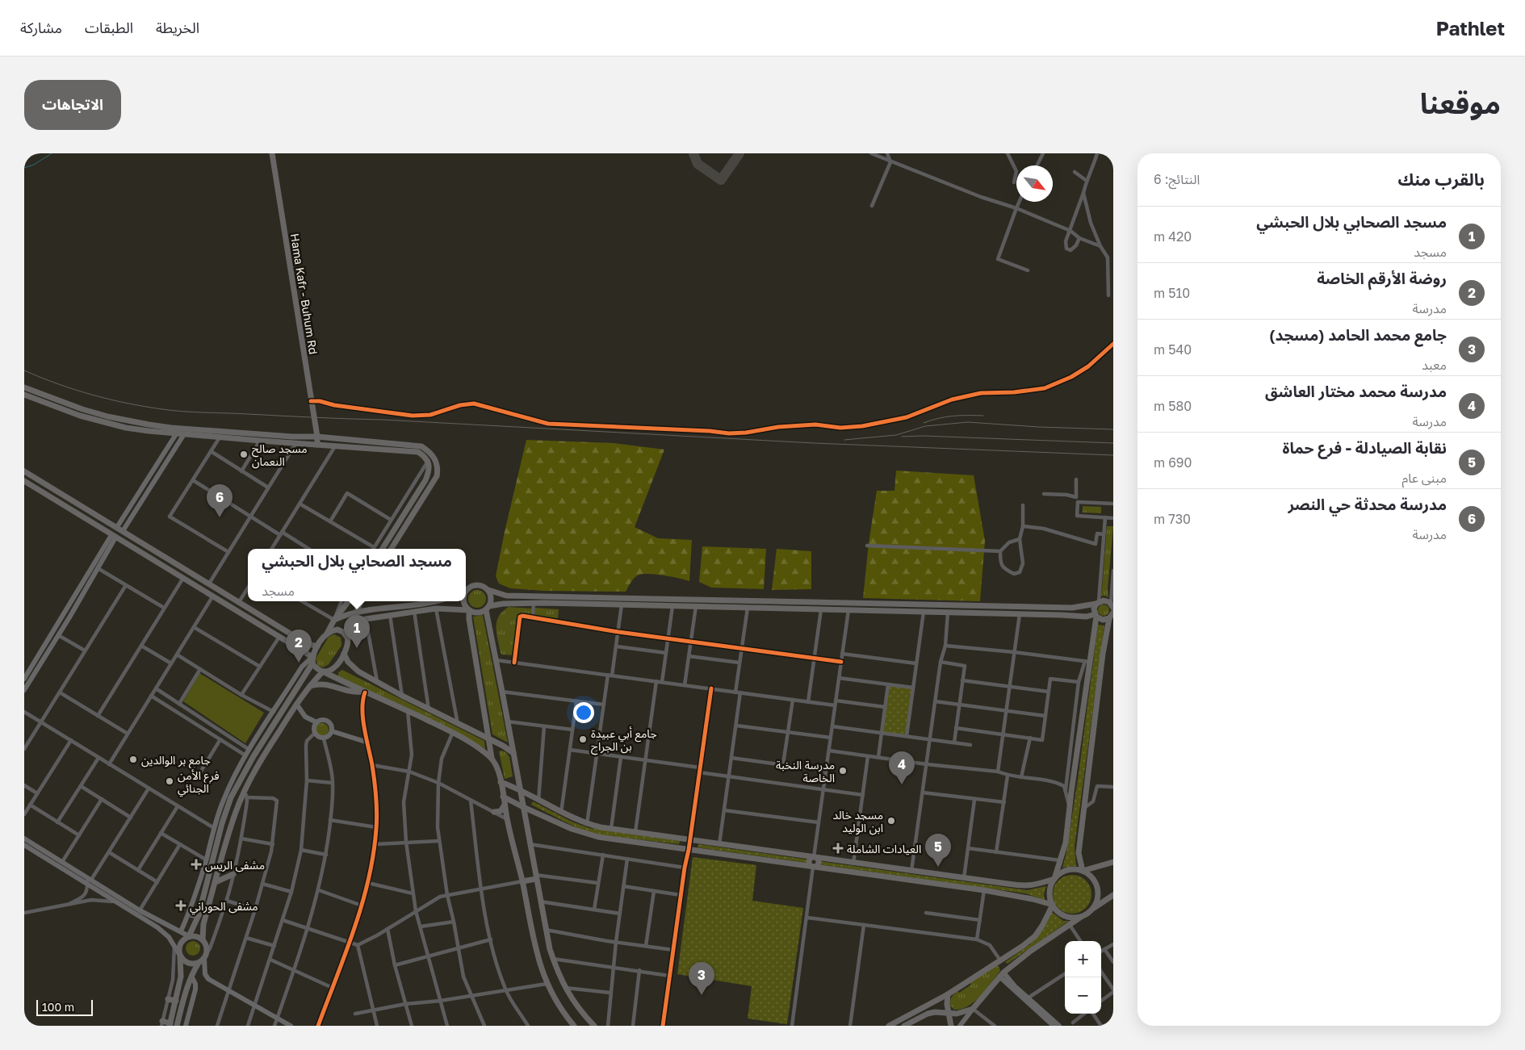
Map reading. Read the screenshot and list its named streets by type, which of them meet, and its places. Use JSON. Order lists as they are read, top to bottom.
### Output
{
  "streets": {
    "main road": ["Hama Kafr - Buhum Rd"]
  },
  "places": {
    "other": [
      "مسجد صالح النعمان",
      "جامع أبي عبيدة بن الجراح",
      "جامع بر الوالدين",
      "مدرسة النخبة الخاصة",
      "فرع الأمن الجنائي",
      "مسجد خالد ابن الوليد"
    ],
    "health": ["العيادات الشاملة", "مشفى الريس", "مشفى الحوراني"]
  },
  "scale_bar": "100 m",
  "north": "bottom right",
  "page": {
    "header": "Pathlet",
    "nav": ["الخريطة", "الطبقات", "مشاركة"],
    "title": "موقعنا",
    "buttons": "الاتجاهات",
    "heading": ["بالقرب منك", "النتائج: 6"],
    "list": [
      {
        "mark": "1",
        "name": "مسجد الصحابي بلال الحبشي",
        "note": "مسجد",
        "value": "420 m"
      },
      {
        "mark": "2",
        "name": "روضة الأرقم الخاصة",
        "note": "مدرسة",
        "value": "510 m"
      },
      {
        "mark": "3",
        "name": "جامع محمد الحامد (مسجد)",
        "note": "معبد",
        "value": "540 m"
      },
      {
        "mark": "4",
        "name": "مدرسة محمد مختار العاشق",
        "note": "مدرسة",
        "value": "580 m"
      },
      {
        "mark": "5",
        "name": "نقابة الصيادلة - فرع حماة",
        "note": "مبنى عام",
        "value": "690 m"
      },
      {
        "mark": "6",
        "name": "مدرسة محدثة حي النصر",
        "note": "مدرسة",
        "value": "730 m"
      }
    ],
    "pins": [
      "6",
      "1",
      "2",
      "4",
      "5",
      "3"
    ],
    "popup": ["مسجد الصحابي بلال الحبشي", "مسجد"],
    "map_buttons": ["+", "−"],
    "scale": "100 m"
  }
}
